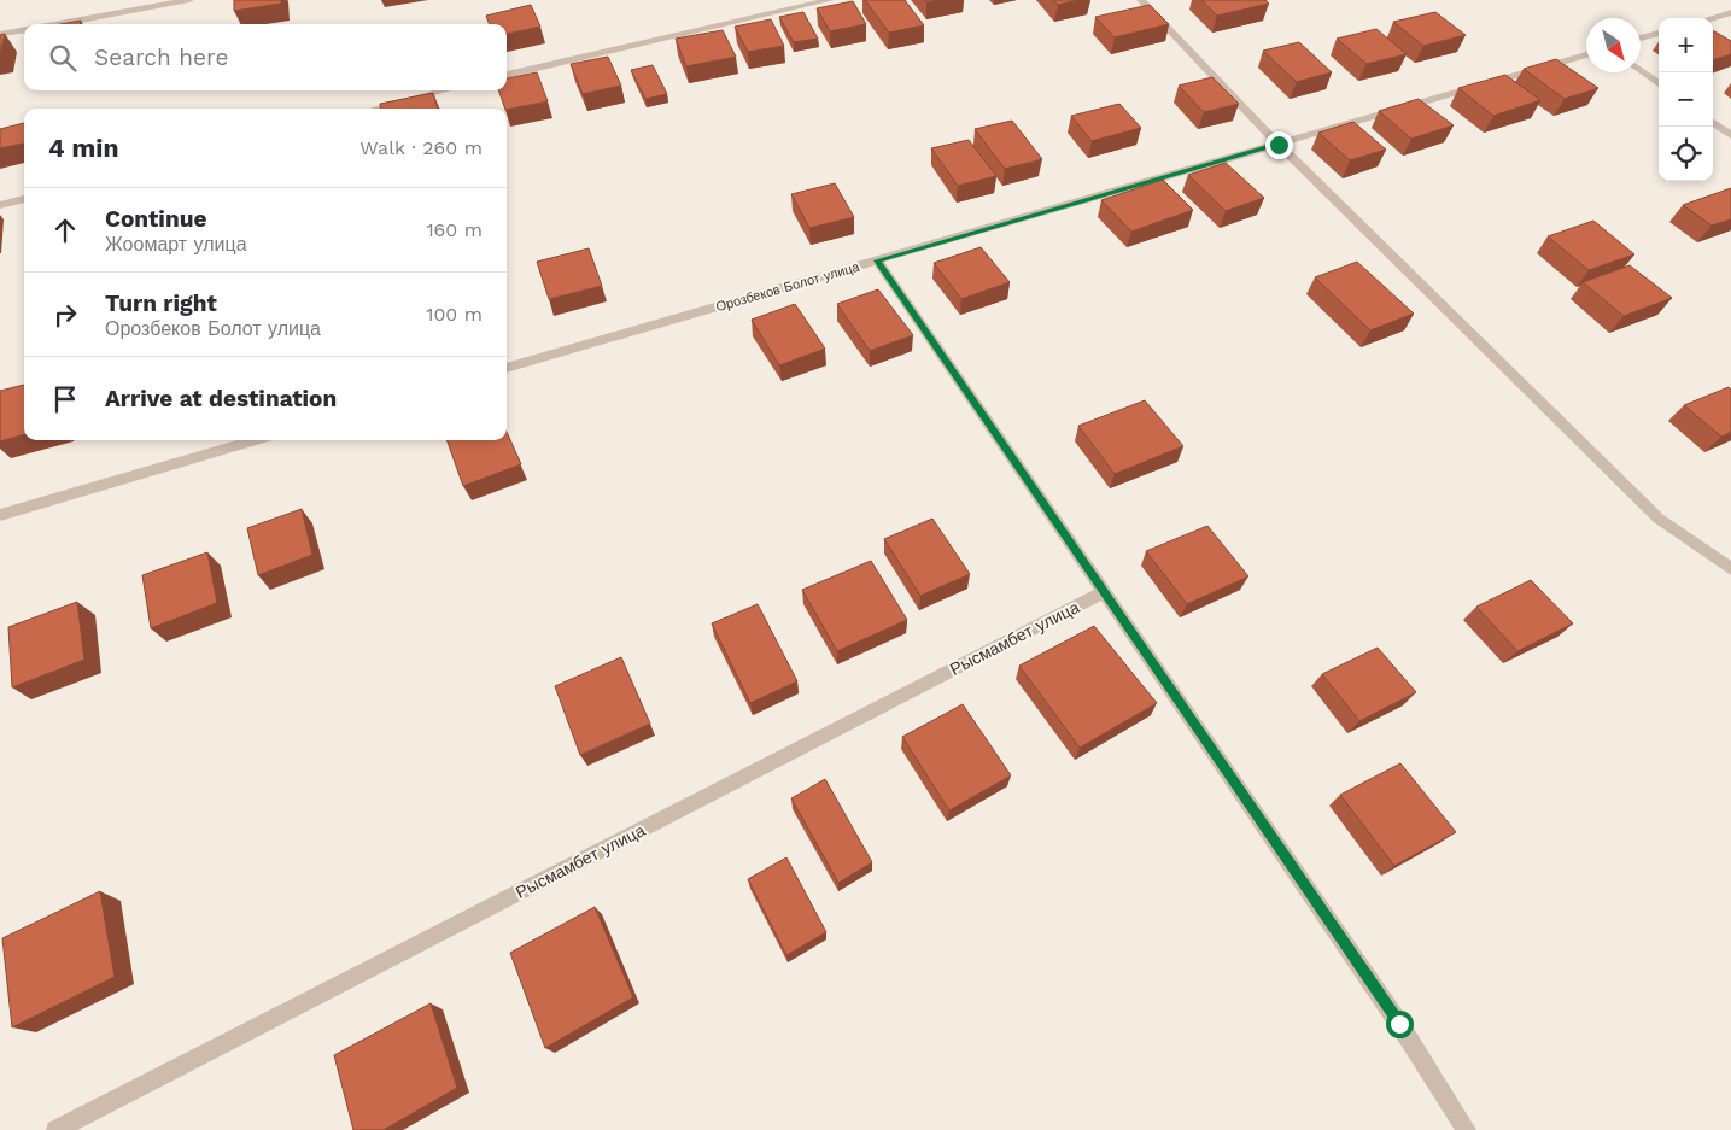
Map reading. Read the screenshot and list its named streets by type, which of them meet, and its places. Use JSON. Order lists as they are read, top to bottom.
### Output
{
  "streets": {
    "street": ["Орозбеков Болот улица", "Рысмамбет улица"]
  },
  "north": "bottom right",
  "page": {
    "map_buttons": ["+", "−"],
    "search": "Search here",
    "heading": ["4 min", "Walk · 260 m"],
    "list": [
      ["Continue", "Жоомарт улица", "160 m"],
      ["Turn right", "Орозбеков Болот улица", "100 m"],
      "Arrive at destination"
    ]
  }
}
